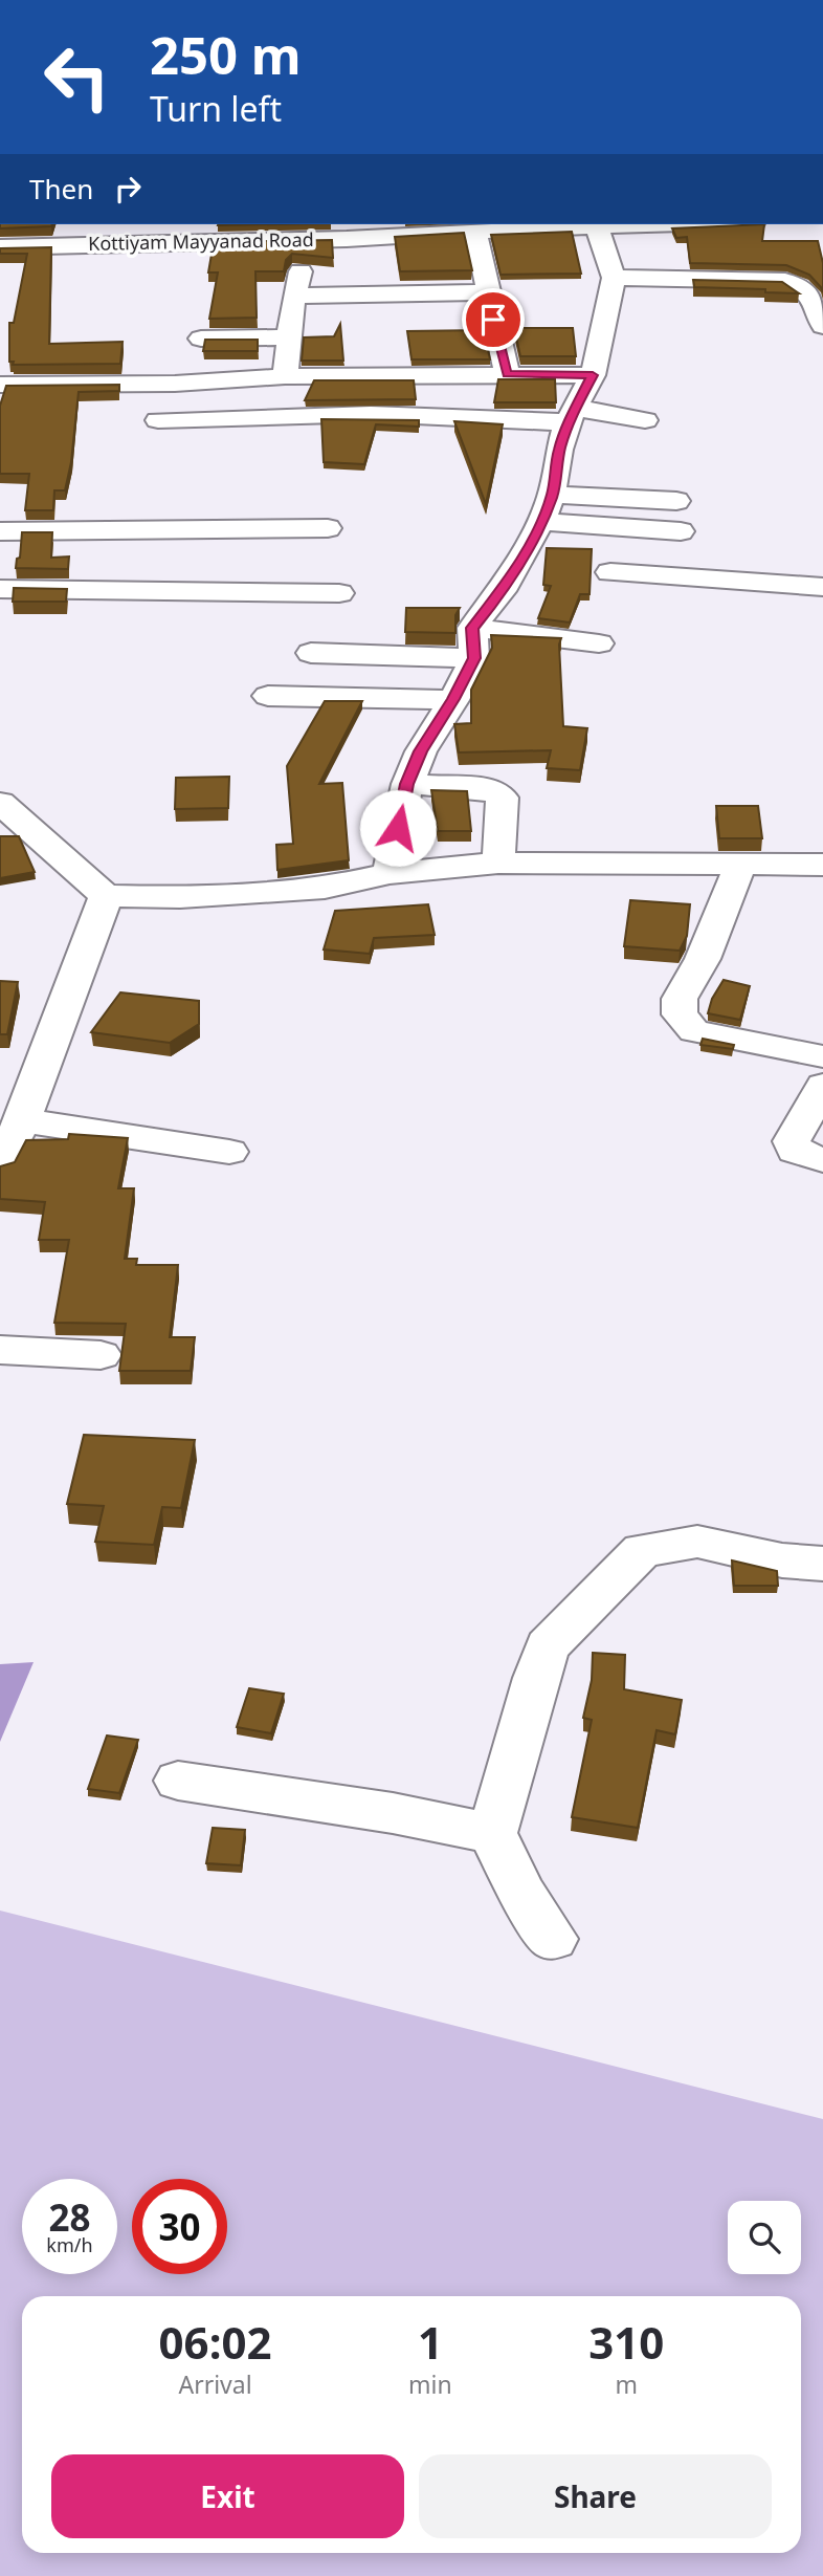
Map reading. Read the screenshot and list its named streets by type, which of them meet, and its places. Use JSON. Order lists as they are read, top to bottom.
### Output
{
  "streets": {
    "street": ["Kottiyam Mayyanad Road"]
  },
  "page": {
    "turn": ["250 m", "Turn left"],
    "then": "Then",
    "speed": "28 km/h",
    "limit": "30",
    "eta": [
      "06:02",
      "Arrival",
      "1",
      "min",
      "310",
      "m"
    ],
    "buttons": ["Exit", "Share"]
  }
}
